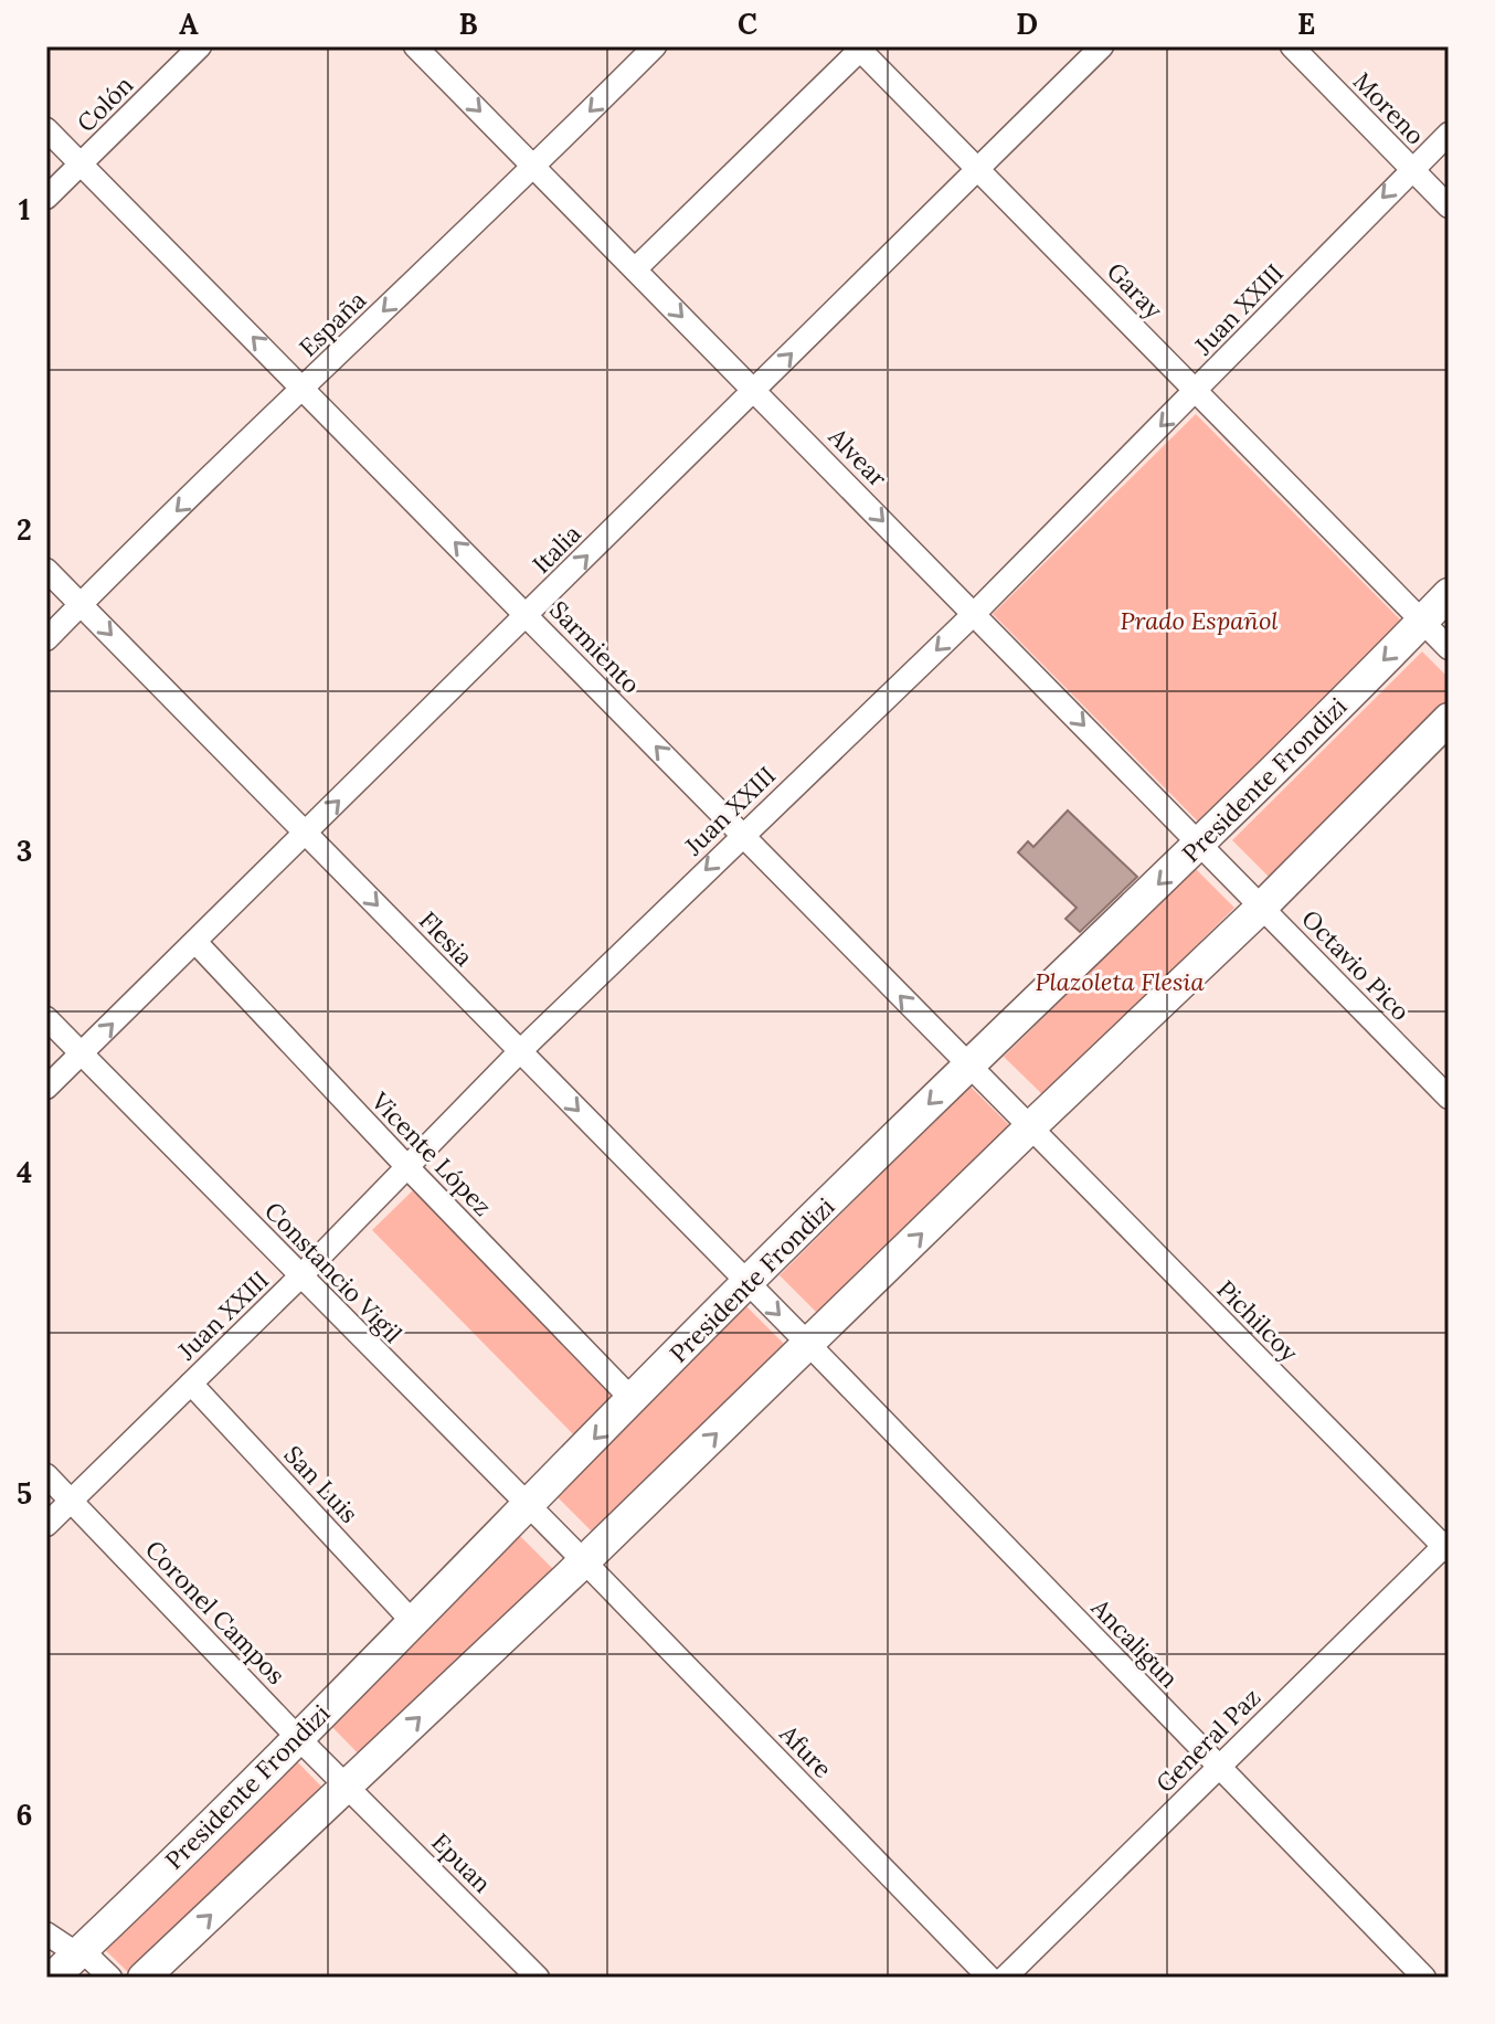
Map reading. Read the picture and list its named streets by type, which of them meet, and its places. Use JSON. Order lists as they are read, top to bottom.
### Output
{
  "streets": {
    "main road": ["Presidente Frondizi"],
    "street": [
      "Colón",
      "Moreno",
      "Garay",
      "Juan XXIII",
      "España",
      "Alvear",
      "Italia",
      "Sarmiento",
      "Flesia",
      "Octavio Pico",
      "Vicente López",
      "Constancio Vigil",
      "Pichilcoy",
      "San Luis",
      "Coronel Campos",
      "Ancaligun",
      "General Paz",
      "Afure",
      "Epuan"
    ]
  },
  "crossings": [
    ["Colón", "Sarmiento"],
    ["Moreno", "Juan XXIII"],
    ["Garay", "Juan XXIII"],
    ["Garay", "Italia"],
    ["Garay", "Presidente Frondizi"],
    ["Juan XXIII", "Alvear"],
    ["Juan XXIII", "Sarmiento"],
    ["Juan XXIII", "Flesia"],
    ["Juan XXIII", "Vicente López"],
    ["Juan XXIII", "Constancio Vigil"],
    ["Juan XXIII", "San Luis"],
    ["Juan XXIII", "Coronel Campos"],
    ["España", "Alvear"],
    ["España", "Sarmiento"],
    ["España", "Flesia"],
    ["Alvear", "Italia"],
    ["Alvear", "Presidente Frondizi"],
    ["Alvear", "Octavio Pico"],
    ["Italia", "Sarmiento"],
    ["Italia", "Flesia"],
    ["Italia", "Vicente López"],
    ["Italia", "Constancio Vigil"],
    ["Sarmiento", "Presidente Frondizi"],
    ["Sarmiento", "Pichilcoy"],
    ["Presidente Frondizi", "Flesia"],
    ["Presidente Frondizi", "Vicente López"],
    ["Presidente Frondizi", "Constancio Vigil"],
    ["Presidente Frondizi", "San Luis"],
    ["Presidente Frondizi", "Coronel Campos"],
    ["Flesia", "Ancaligun"],
    ["Constancio Vigil", "Afure"],
    ["Pichilcoy", "General Paz"],
    ["Coronel Campos", "Epuan"],
    ["Ancaligun", "General Paz"]
  ],
  "one_way": [
    "Juan XXIII",
    "España",
    "Alvear",
    "Italia",
    "Sarmiento",
    "Flesia"
  ],
  "parks": ["Prado Español", "Plazoleta Flesia"],
  "grid": {
    "columns": [
      "A",
      "B",
      "C",
      "D",
      "E"
    ],
    "rows": [
      "1",
      "2",
      "3",
      "4",
      "5",
      "6"
    ]
  }
}
